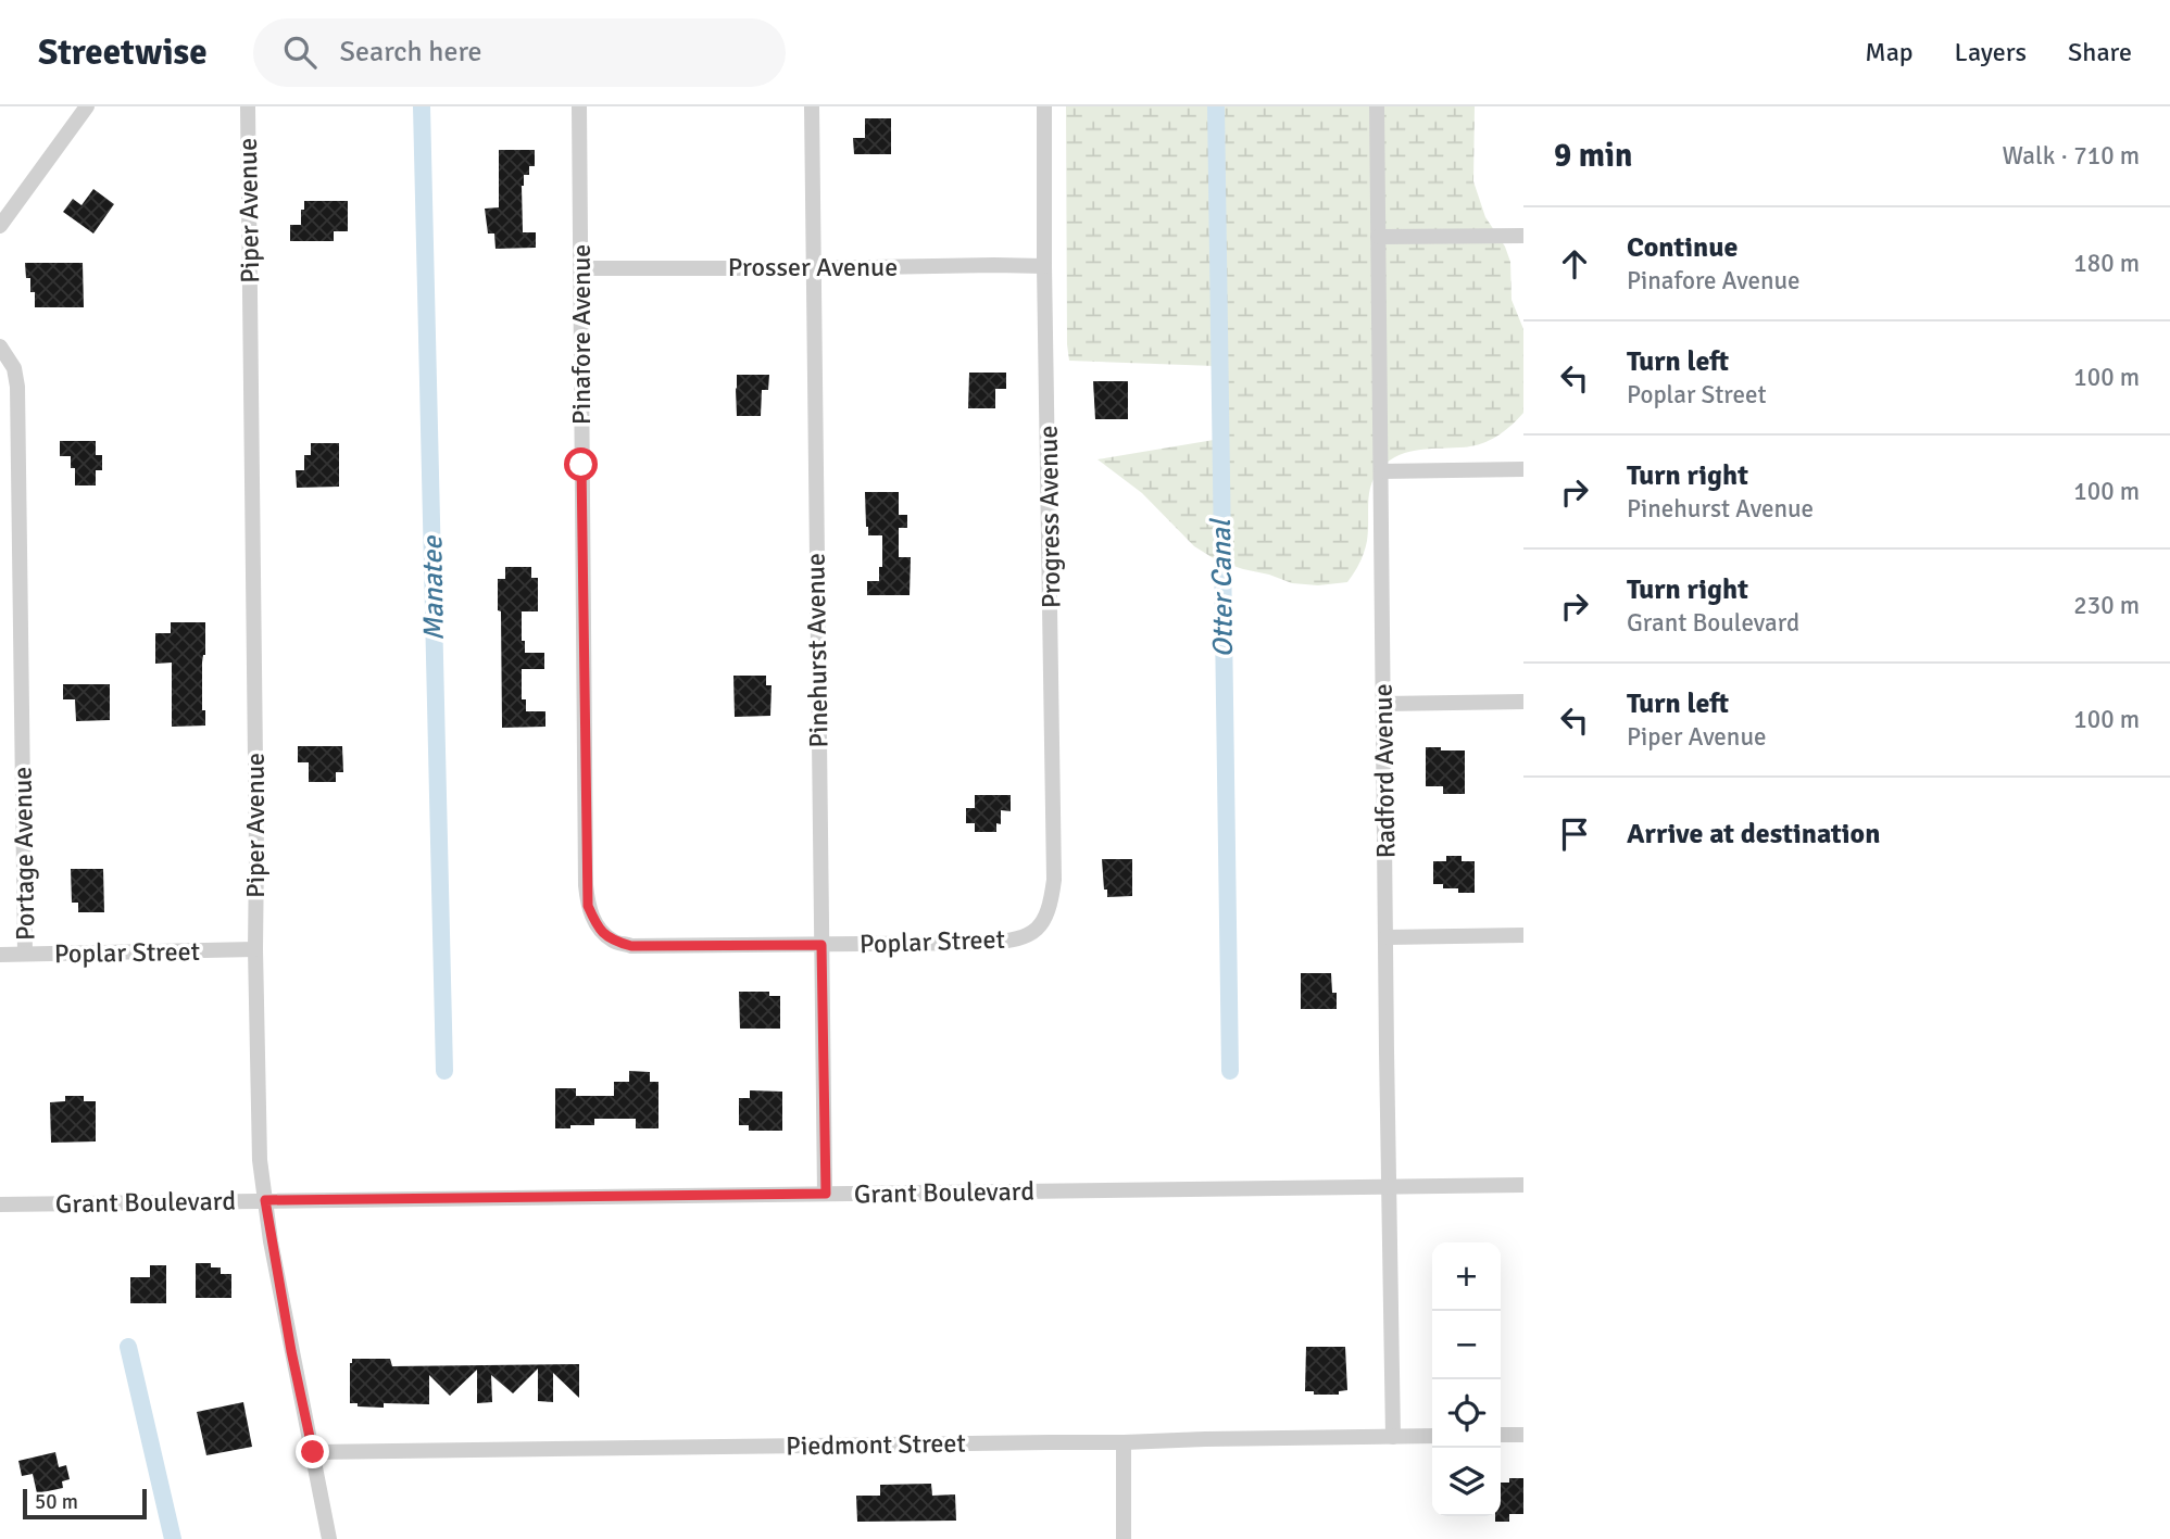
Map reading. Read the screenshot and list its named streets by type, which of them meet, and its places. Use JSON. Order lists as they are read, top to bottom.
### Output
{
  "streets": {
    "street": [
      "Piper Avenue",
      "Prosser Avenue",
      "Pinafore Avenue",
      "Progress Avenue",
      "Pinehurst Avenue",
      "Radford Avenue",
      "Portage Avenue",
      "Poplar Street",
      "Grant Boulevard",
      "Piedmont Street"
    ]
  },
  "crossings": [
    ["Piper Avenue", "Poplar Street"],
    ["Piper Avenue", "Grant Boulevard"],
    ["Piper Avenue", "Piedmont Street"],
    ["Prosser Avenue", "Pinafore Avenue"],
    ["Prosser Avenue", "Progress Avenue"],
    ["Prosser Avenue", "Pinehurst Avenue"],
    ["Pinafore Avenue", "Poplar Street"],
    ["Progress Avenue", "Poplar Street"],
    ["Pinehurst Avenue", "Poplar Street"],
    ["Pinehurst Avenue", "Grant Boulevard"],
    ["Radford Avenue", "Grant Boulevard"],
    ["Radford Avenue", "Piedmont Street"],
    ["Portage Avenue", "Poplar Street"]
  ],
  "water": ["Manatee", "Otter Canal"],
  "scale_bar": "50 m",
  "page": {
    "header": "Streetwise",
    "search": "Search here",
    "nav": ["Map", "Layers", "Share"],
    "heading": ["9 min", "Walk · 710 m"],
    "list": [
      ["Continue", "Pinafore Avenue", "180 m"],
      ["Turn left", "Poplar Street", "100 m"],
      ["Turn right", "Pinehurst Avenue", "100 m"],
      ["Turn right", "Grant Boulevard", "230 m"],
      ["Turn left", "Piper Avenue", "100 m"],
      "Arrive at destination"
    ],
    "map_buttons": ["+", "−"],
    "scale": "50 m"
  }
}
